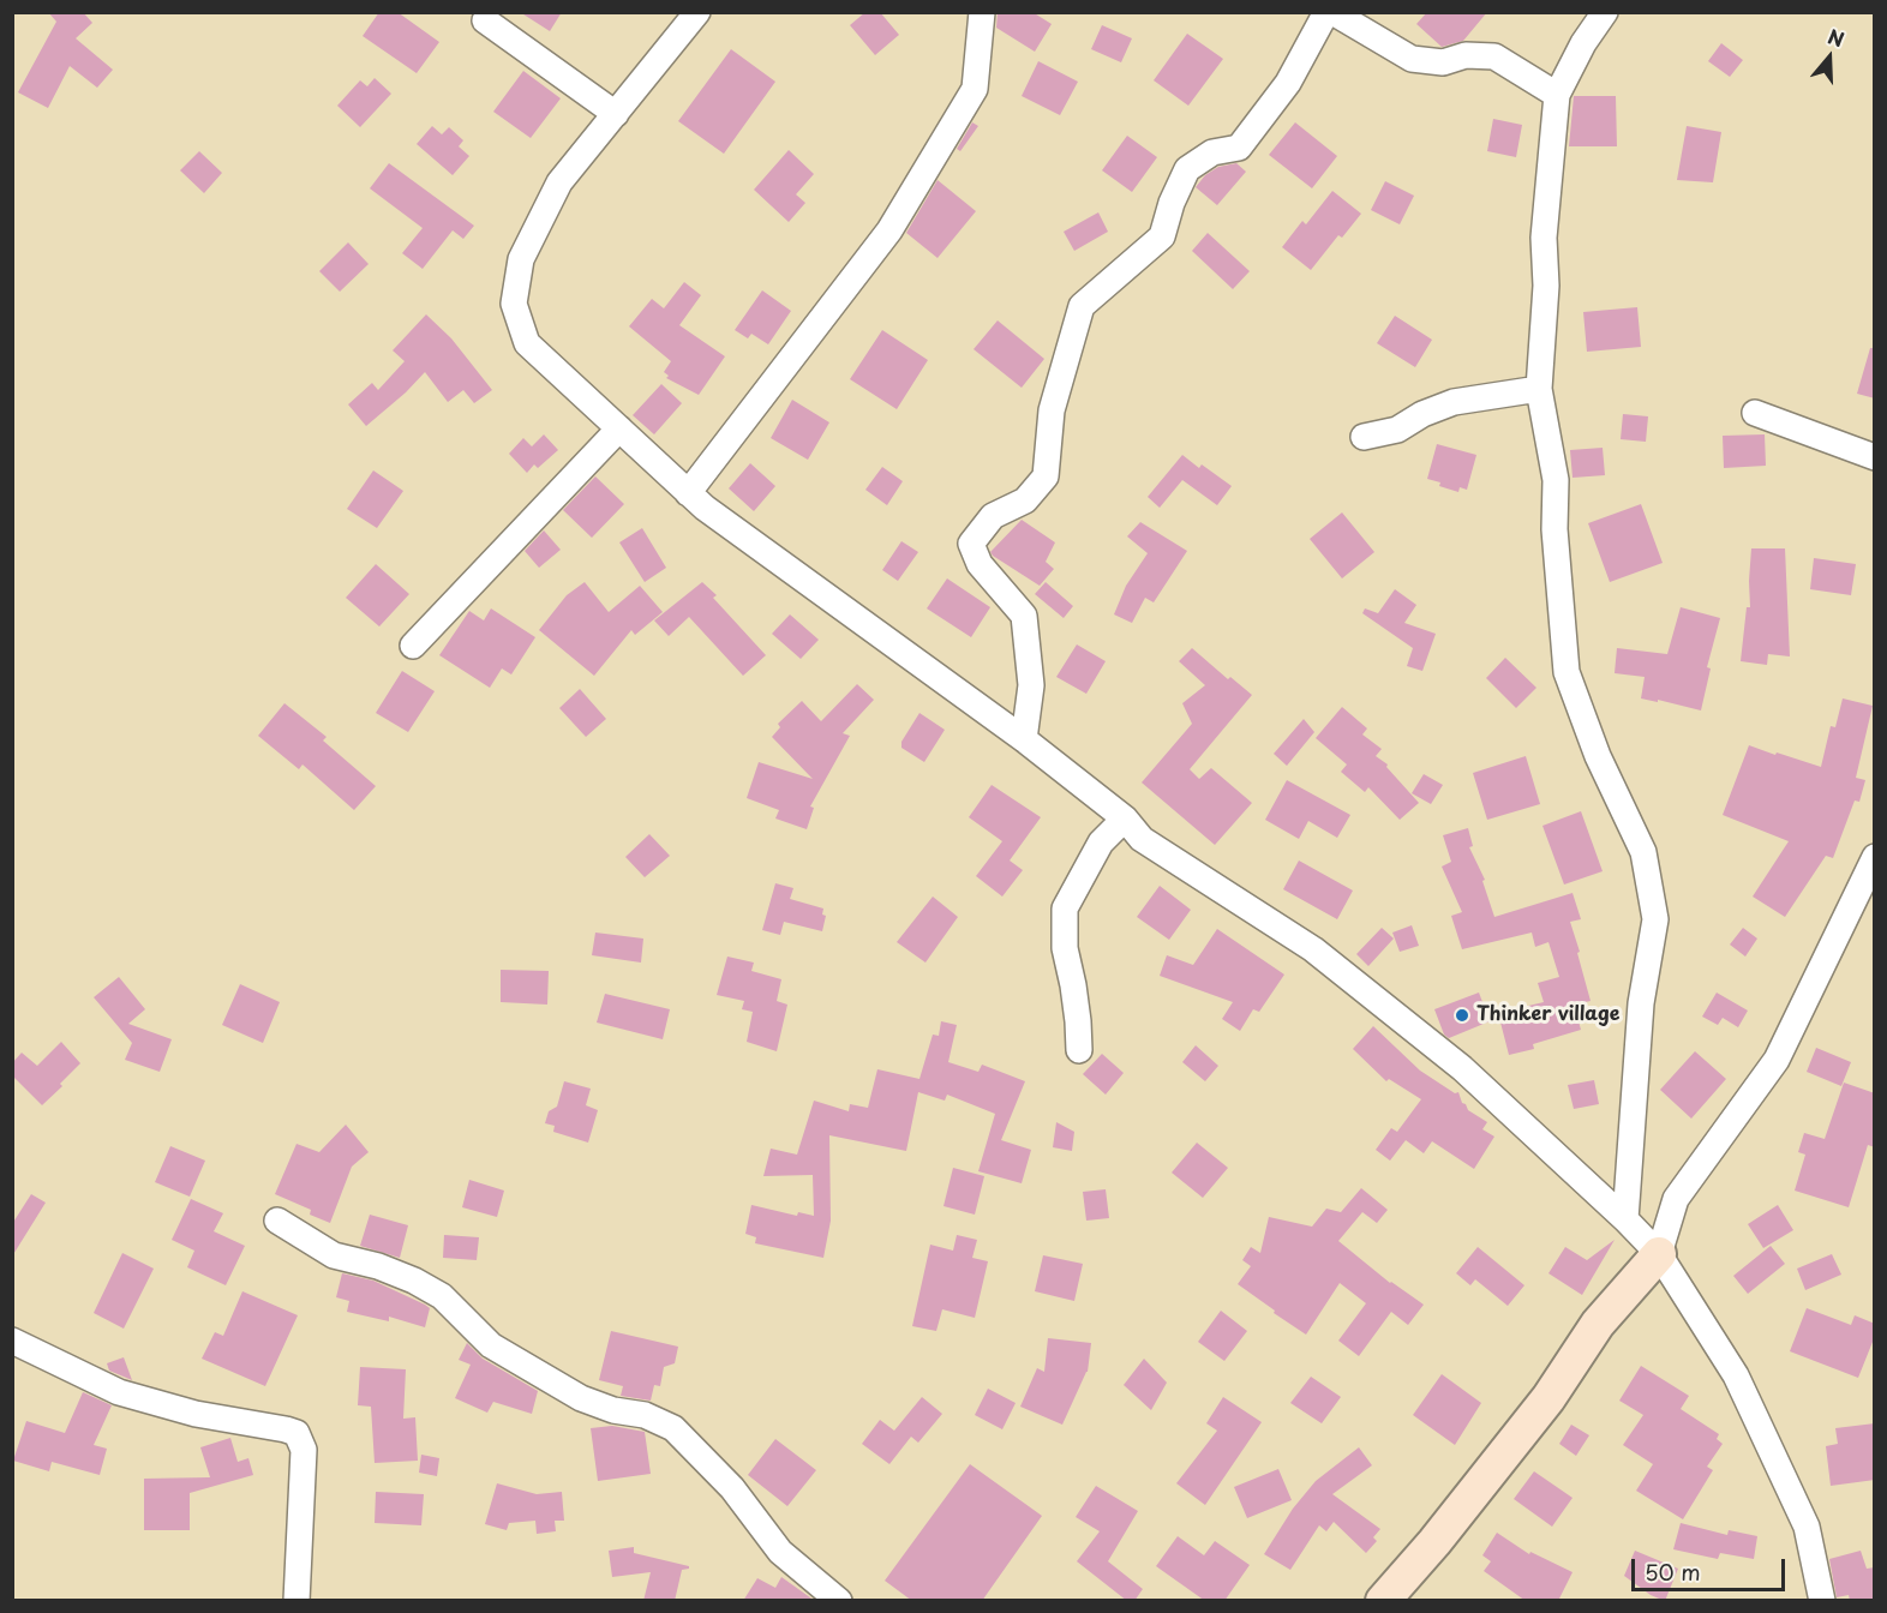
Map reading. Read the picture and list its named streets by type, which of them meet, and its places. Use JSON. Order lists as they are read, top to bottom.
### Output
{
  "places": ["Thinker village"],
  "scale_bar": "50 m",
  "north": "top"
}
